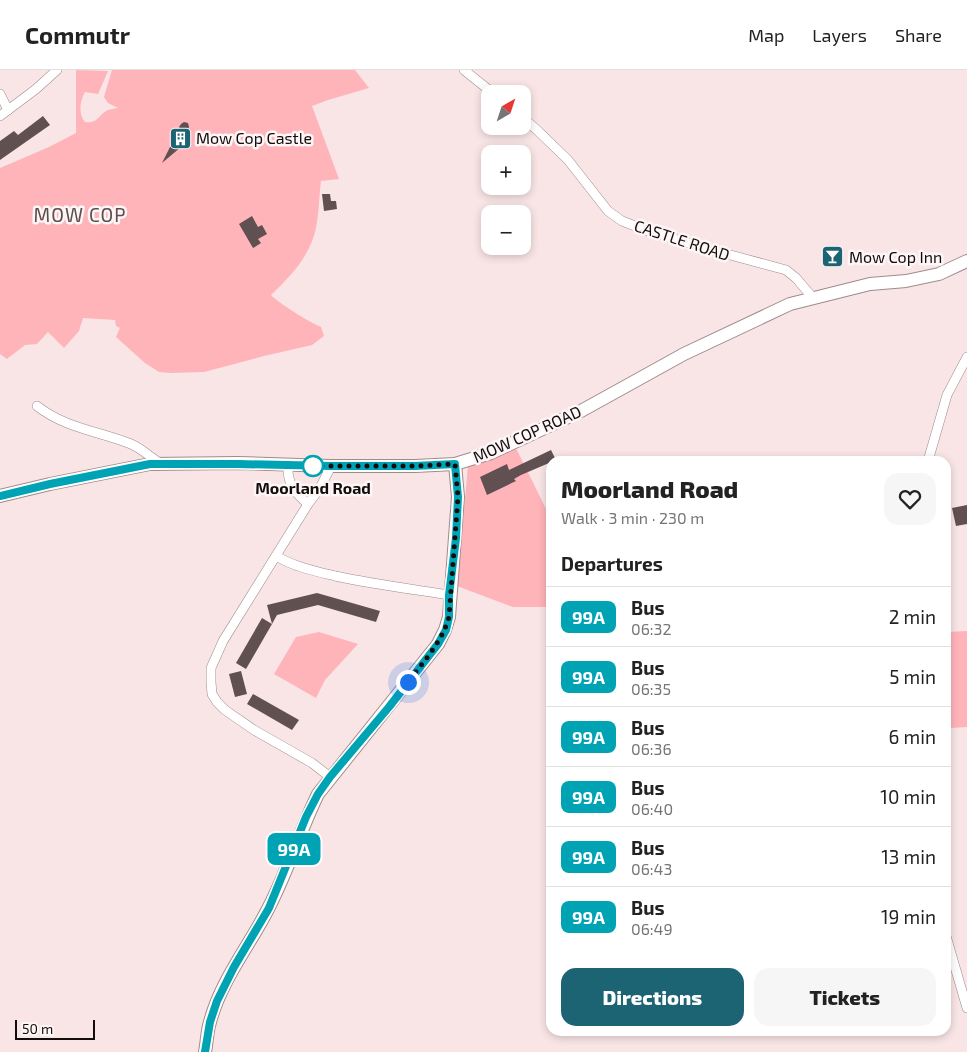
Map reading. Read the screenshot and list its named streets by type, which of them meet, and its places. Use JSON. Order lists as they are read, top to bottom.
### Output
{
  "streets": {
    "street": ["CASTLE ROAD", "MOW COP ROAD"]
  },
  "crossings": [
    ["CASTLE ROAD", "MOW COP ROAD"]
  ],
  "districts": ["MOW COP"],
  "places": {
    "building": ["Mow Cop Castle"],
    "bar": ["Mow Cop Inn"],
    "other": ["Moorland Road"]
  },
  "lines": ["bus line 99A"],
  "scale_bar": "50 m",
  "north": "top right",
  "page": {
    "header": "Commutr",
    "nav": ["Map", "Layers", "Share"],
    "on_map": "99A",
    "map_buttons": ["+", "−"],
    "heading": [
      ["Moorland Road", "Walk · 3 min · 230 m"],
      "Departures"
    ],
    "list": [
      {
        "mark": "99A",
        "name": "Bus",
        "note": "06:32",
        "value": "2 min"
      },
      {
        "mark": "99A",
        "name": "Bus",
        "note": "06:35",
        "value": "5 min"
      },
      {
        "mark": "99A",
        "name": "Bus",
        "note": "06:36",
        "value": "6 min"
      },
      {
        "mark": "99A",
        "name": "Bus",
        "note": "06:40",
        "value": "10 min"
      },
      {
        "mark": "99A",
        "name": "Bus",
        "note": "06:43",
        "value": "13 min"
      },
      {
        "mark": "99A",
        "name": "Bus",
        "note": "06:49",
        "value": "19 min"
      }
    ],
    "buttons": ["Directions", "Tickets"],
    "scale": "50 m"
  }
}
